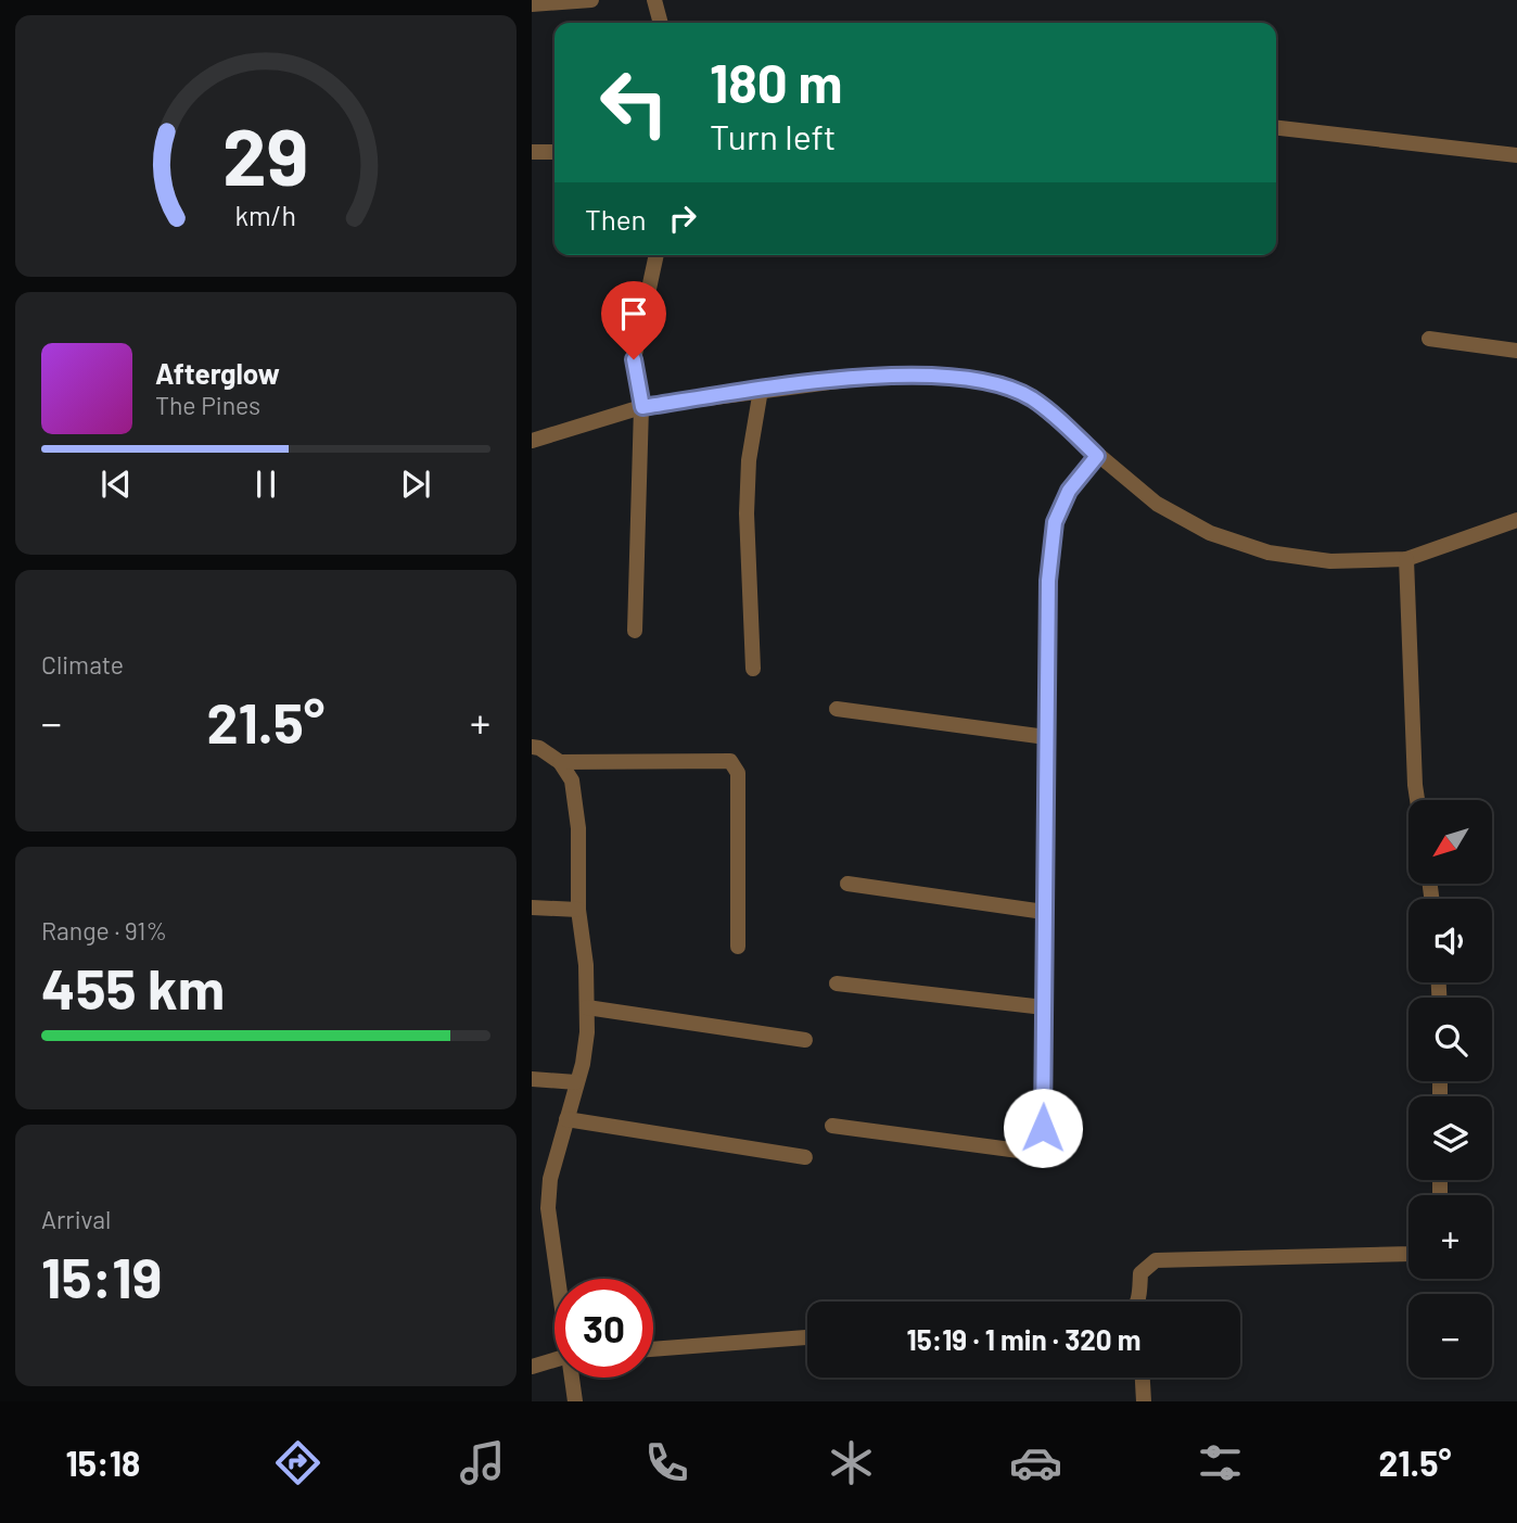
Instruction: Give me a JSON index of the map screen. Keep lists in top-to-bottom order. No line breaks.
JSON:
{"north":"bottom left","page":{"turn":["180 m","Turn left"],"then":"Then","song":["Afterglow","The Pines"],"tile":["Climate",["Range · 91%","455 km"],["Arrival","15:19"]],"heat":["−","21.5°","+"],"map_buttons":["+","−"],"limit":"30","trip":"15:19 · 1 min · 320 m","tabs":["15:18","21.5°"],"gauge":["29","km/h"]}}
